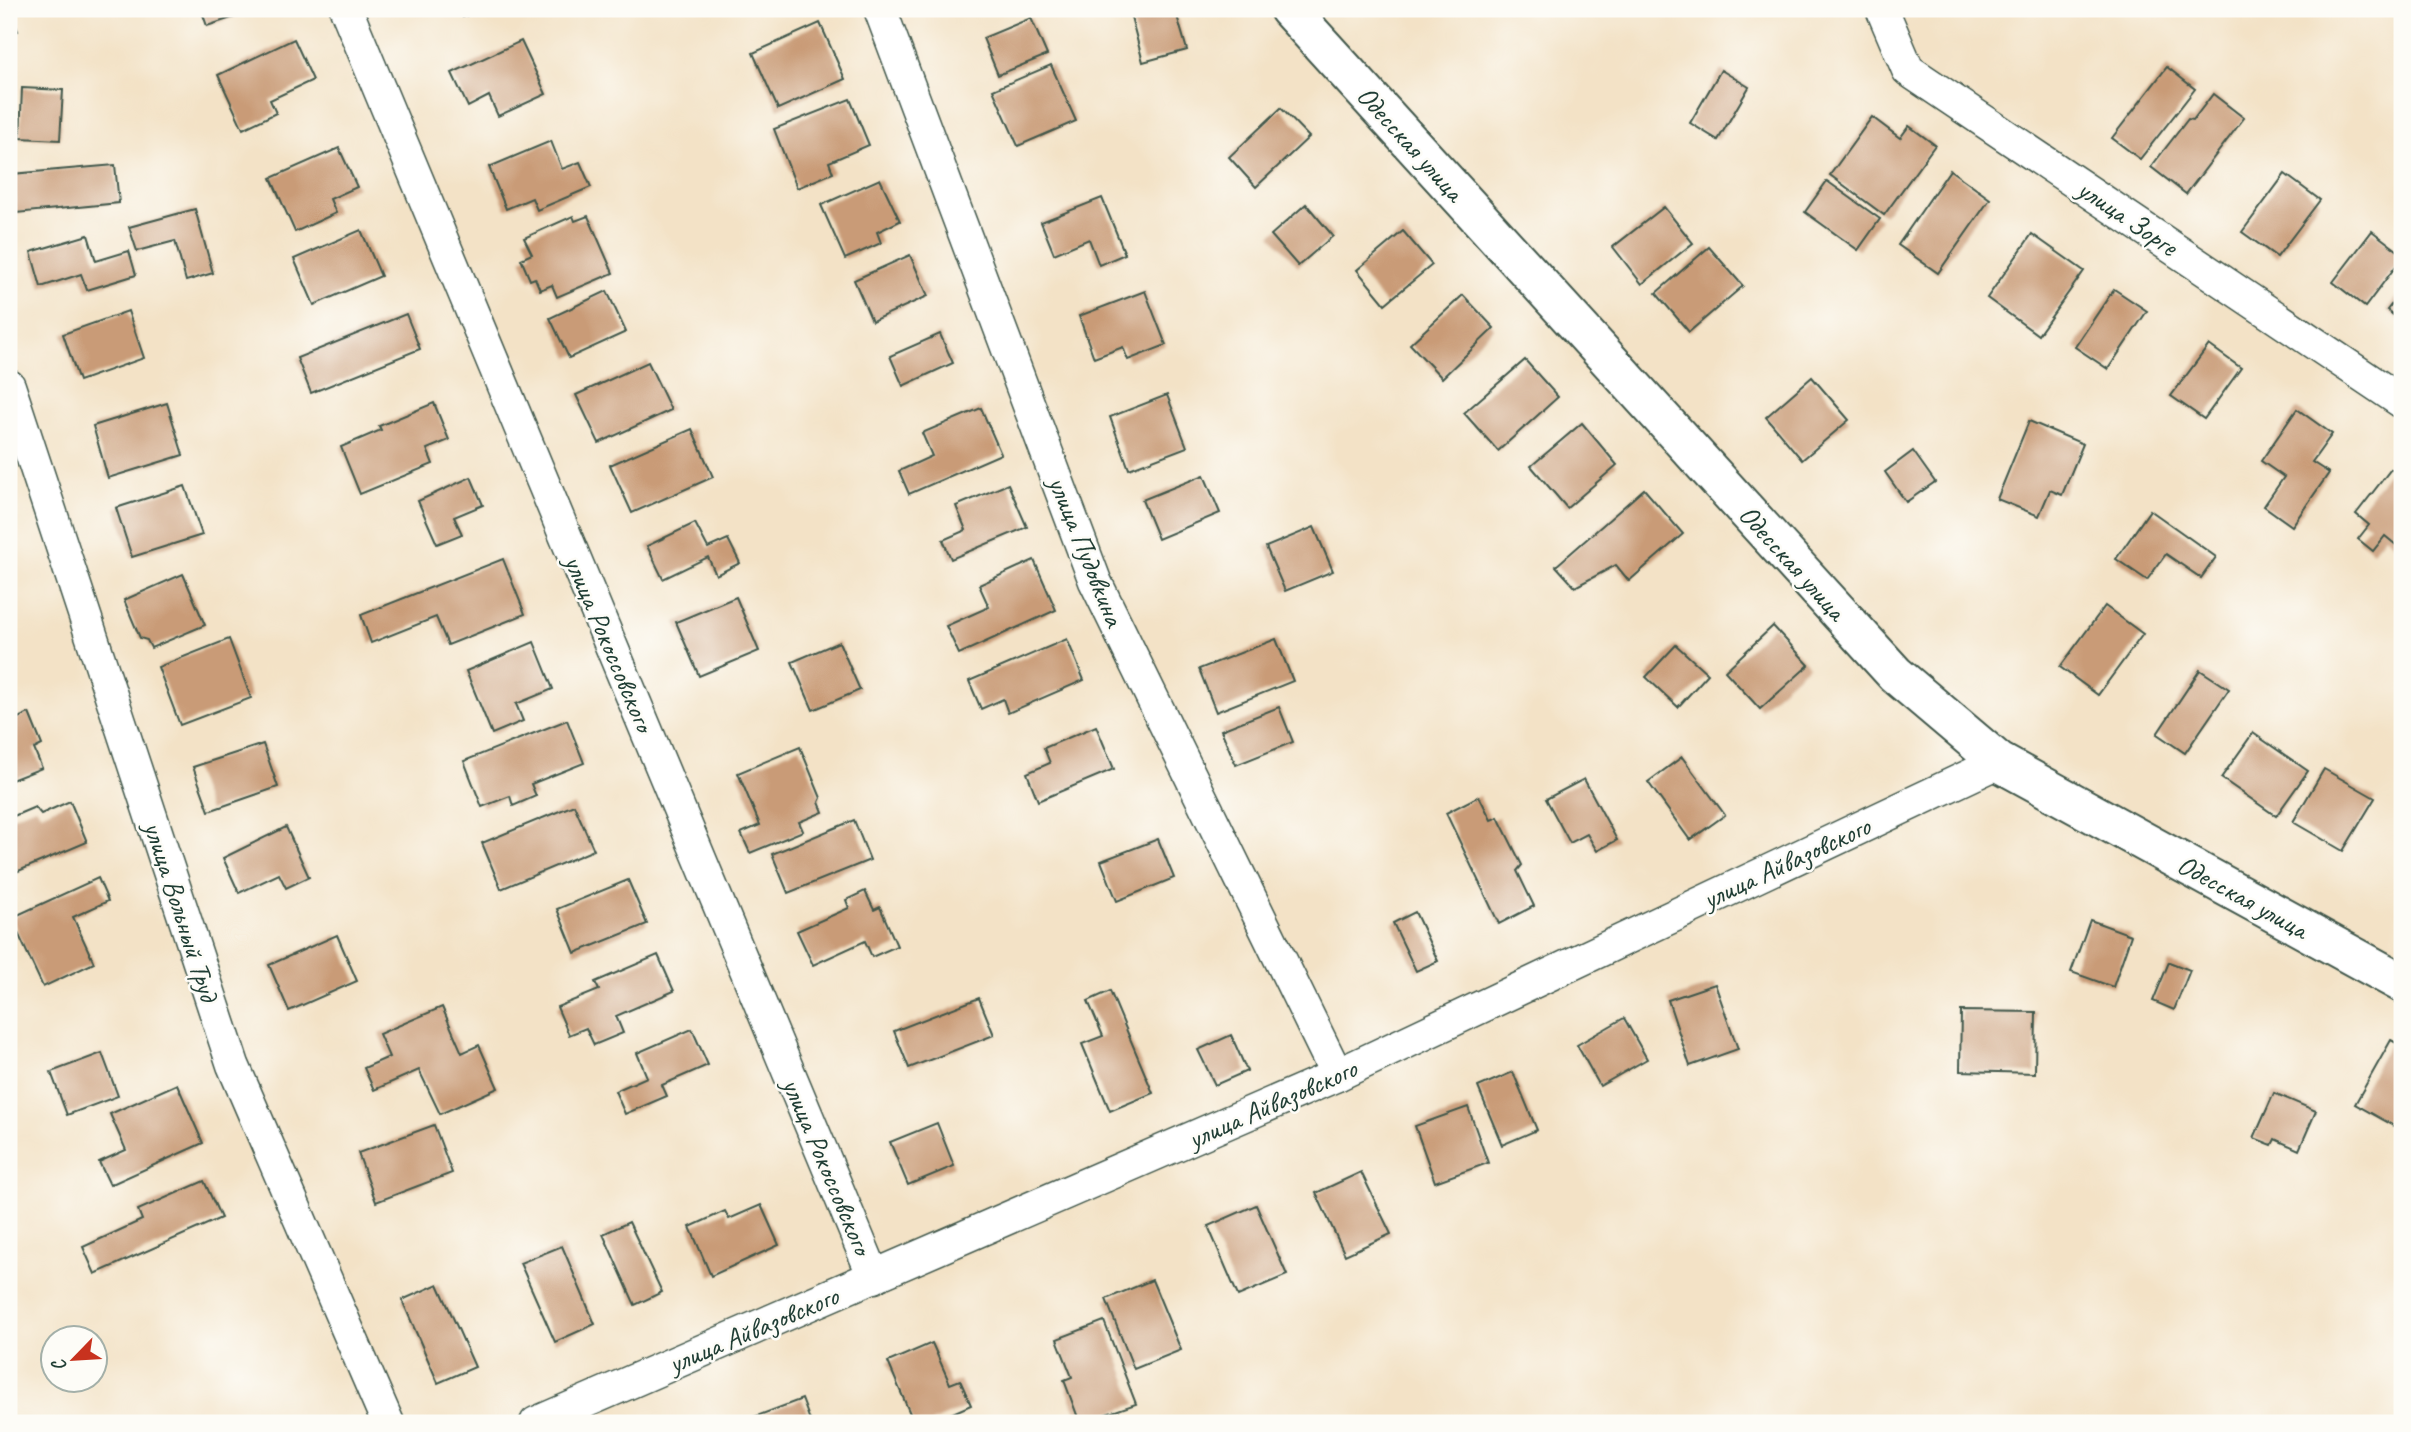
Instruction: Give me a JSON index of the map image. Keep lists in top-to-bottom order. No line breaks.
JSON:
{"streets":{"main road":["Одесская улица"],"street":["улица Зорге","улица Пудовкина","улица Рокоссовского","улица Айвазовского","улица Вольный Труд"]},"crossings":[["Одесская улица","улица Айвазовского"],["улица Пудовкина","улица Айвазовского"],["улица Рокоссовского","улица Айвазовского"]],"north":"bottom left"}
